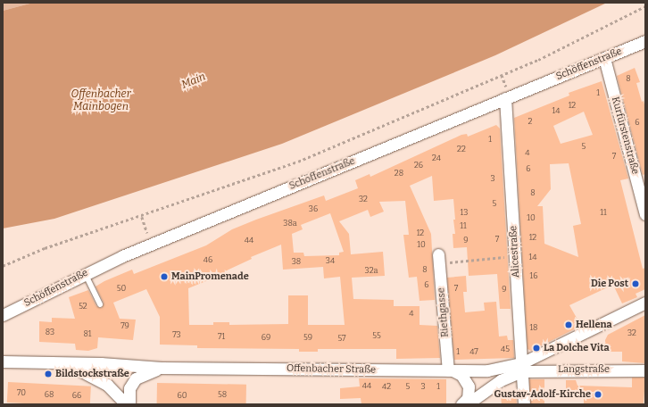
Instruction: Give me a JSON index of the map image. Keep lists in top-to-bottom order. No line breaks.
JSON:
{"streets":{"street":["Schöffenstraße","Kurfürstenstraße","Alicestraße","Riethgasse","Offenbacher Straße","Langstraße"]},"crossings":[["Schöffenstraße","Kurfürstenstraße"],["Schöffenstraße","Alicestraße"],["Alicestraße","Offenbacher Straße"],["Alicestraße","Langstraße"],["Riethgasse","Offenbacher Straße"],["Offenbacher Straße","Langstraße"]],"water":["Main","Offenbacher Mainbogen"],"places":["MainPromenade","Die Post","Hellena","La Dolche Vita","Bildstockstraße","Gustav-Adolf-Kirche"],"house_numbers":["8","1","12","14","2","6","1","5","22","4","7","24","26","6","28","3","8","32","5","36","13","11","10","38a","11","12","12","7","44","9","10","14","46","34","38","8","32a","16","6","50","7","9","52","4","79","18","83","32","81","73","55","71","69","59","57","45","1","47","44","42","5","3","1","70","68","58","66","60"]}
